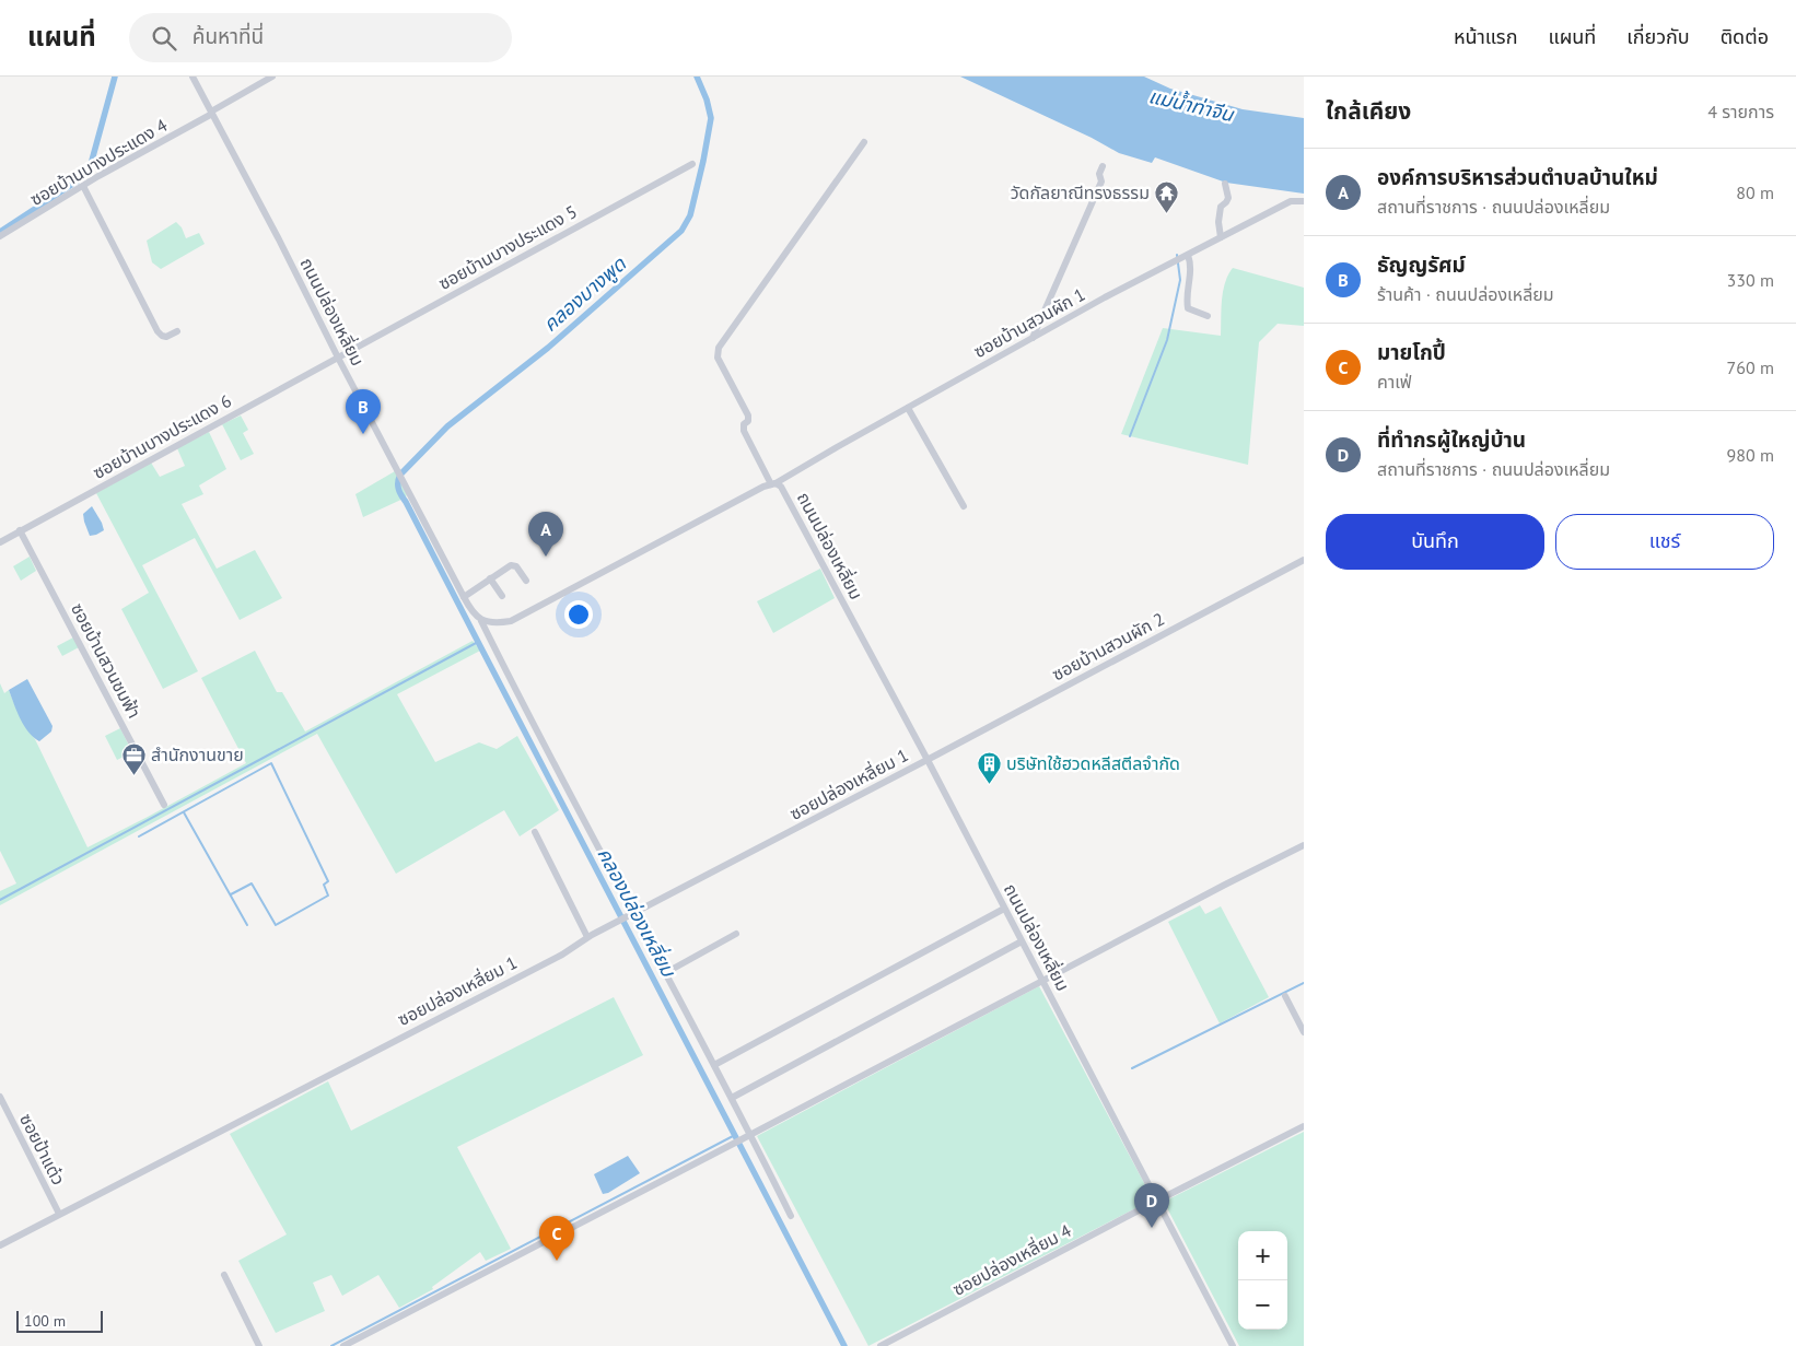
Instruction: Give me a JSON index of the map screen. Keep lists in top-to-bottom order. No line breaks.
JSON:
{"streets":{"street":["ซอยบ้านบางประแดง 4","ซอยบ้านบางประแดง 5","ถนนปล่องเหลี่ยม","ซอยบ้านสวนผัก 1","ซอยบ้านบางประแดง 6","ซอยบ้านสวนผัก 2","ซอยบ้านสวนชมฟ้า","ซอยปล่องเหลี่ยม 1","ซอยป้าแต๋ว","ซอยปล่องเหลี่ยม 4"]},"crossings":[["ซอยบ้านบางประแดง 4","ถนนปล่องเหลี่ยม"],["ซอยบ้านบางประแดง 5","ถนนปล่องเหลี่ยม"],["ซอยบ้านบางประแดง 5","ซอยบ้านบางประแดง 6"],["ถนนปล่องเหลี่ยม","ซอยบ้านสวนผัก 1"],["ถนนปล่องเหลี่ยม","ซอยบ้านบางประแดง 6"],["ถนนปล่องเหลี่ยม","ซอยบ้านสวนผัก 2"],["ถนนปล่องเหลี่ยม","ซอยปล่องเหลี่ยม 1"],["ถนนปล่องเหลี่ยม","ซอยปล่องเหลี่ยม 4"],["ซอยบ้านบางประแดง 6","ซอยบ้านสวนชมฟ้า"],["ซอยบ้านสวนผัก 2","ซอยปล่องเหลี่ยม 1"],["ซอยปล่องเหลี่ยม 1","ซอยป้าแต๋ว"]],"water":["แม่น้ำท่าจีน","คลองบางพูด","คลองปล่องเหลี่ยม"],"places":{"temple":["วัดกัลยาณีทรงธรรม"],"office":["สำนักงานขาย"],"building":["บริษัทใช้ฮวดหลีสตีลจำกัด"]},"scale_bar":"100 m","page":{"header":"แผนที่","search":"ค้นหาที่นี่","nav":["หน้าแรก","แผนที่","เกี่ยวกับ","ติดต่อ"],"heading":["ใกล้เคียง","4 รายการ"],"list":[{"mark":"A","name":"องค์การบริหารส่วนตำบลบ้านใหม่","note":"สถานที่ราชการ · ถนนปล่องเหลี่ยม","value":"80 m"},{"mark":"B","name":"ธัญญรัศม์","note":"ร้านค้า · ถนนปล่องเหลี่ยม","value":"330 m"},{"mark":"C","name":"มายโกปี้","note":"คาเฟ่","value":"760 m"},{"mark":"D","name":"ที่ทำกรผู้ใหญ่บ้าน","note":"สถานที่ราชการ · ถนนปล่องเหลี่ยม","value":"980 m"}],"pins":["B","A","D","C"],"buttons":["บันทึก","แชร์"],"map_buttons":["+","−"],"scale":"100 m"}}
